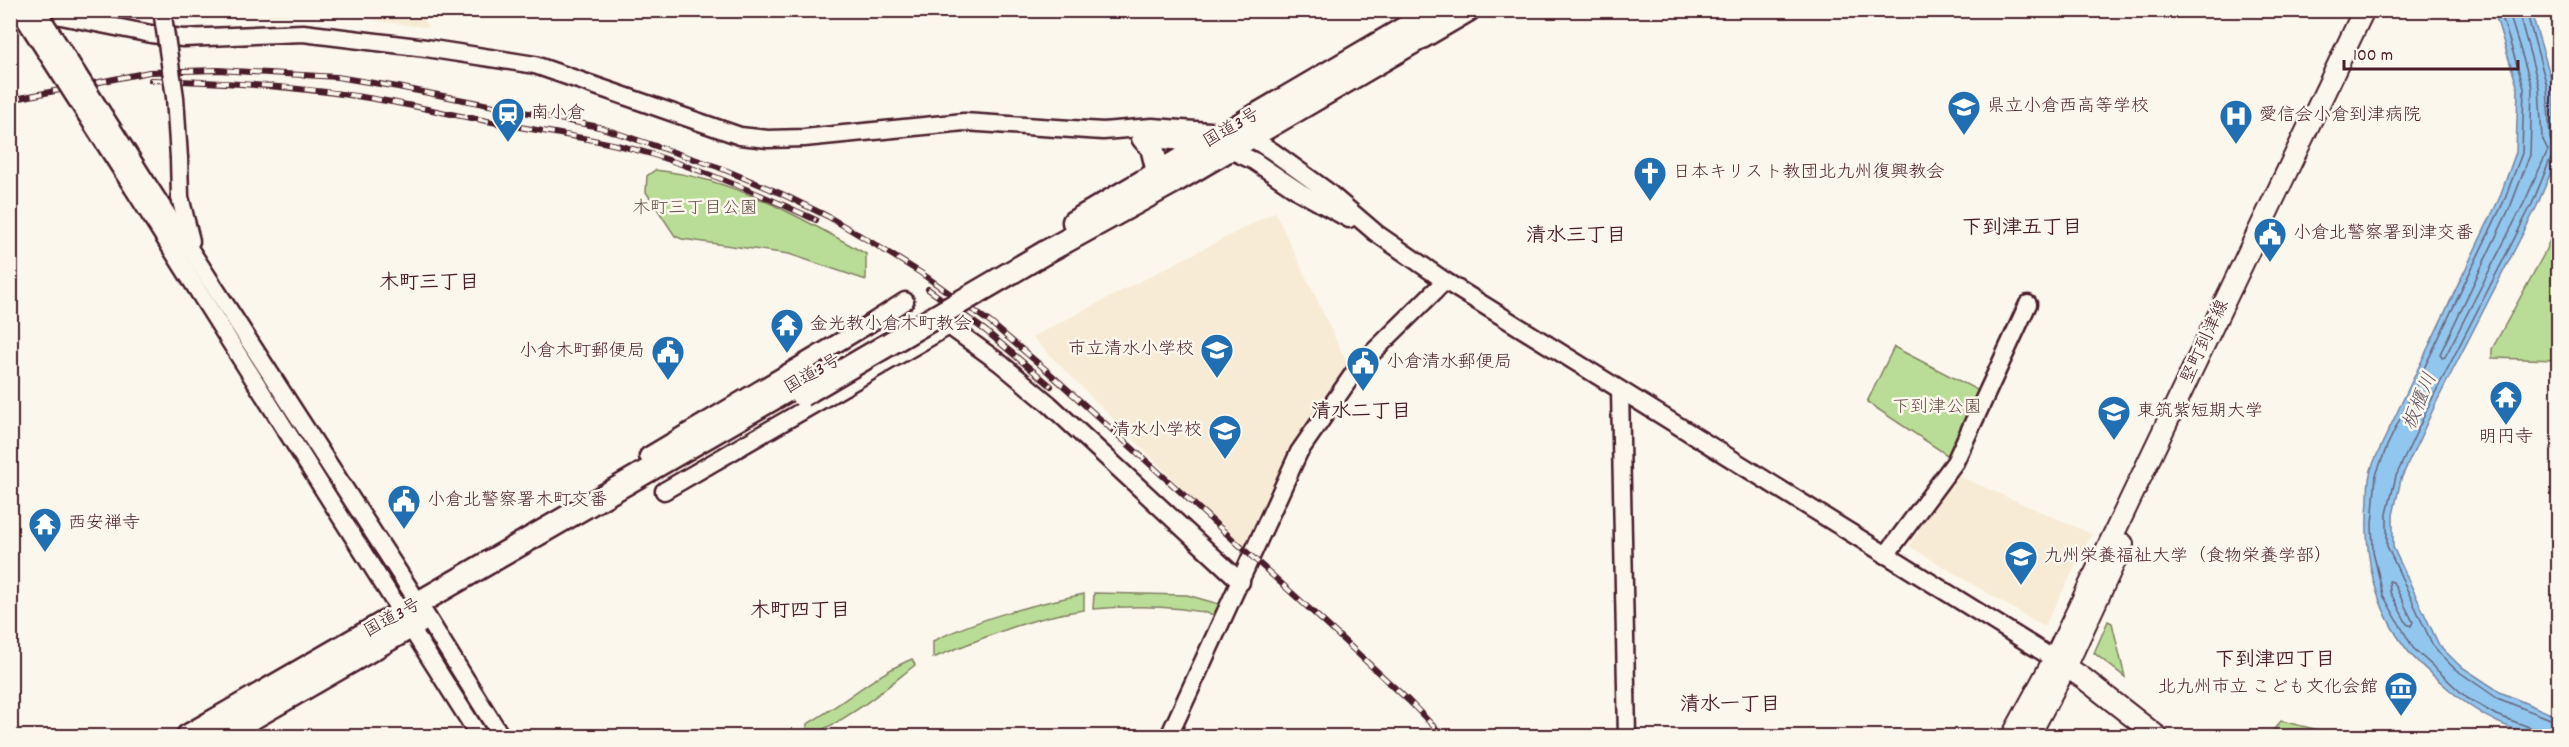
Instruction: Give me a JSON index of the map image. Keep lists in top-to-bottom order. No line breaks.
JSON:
{"streets":{"highway":["国道3号"],"main road":["堅町到津線"]},"districts":["下到津五丁目","清水三丁目","木町三丁目","清水二丁目","木町四丁目","下到津四丁目","清水一丁目"],"water":["板櫃川"],"parks":["木町三丁目公園","下到津公園"],"places":{"school or university":["県立小倉西高等学校","市立清水小学校","東筑紫短期大学","清水小学校","九州栄養福祉大学（食物栄養学部）"],"station":["南小倉"],"hospital":["愛信会小倉到津病院"],"church":["日本キリスト教団北九州復興教会"],"public building":["小倉北警察署到津交番","小倉木町郵便局","小倉清水郵便局","小倉北警察署木町交番"],"temple":["金光教小倉木町教会","明円寺","西安禅寺"],"museum":["北九州市立 こども文化会館"]},"scale_bar":"100 m"}
